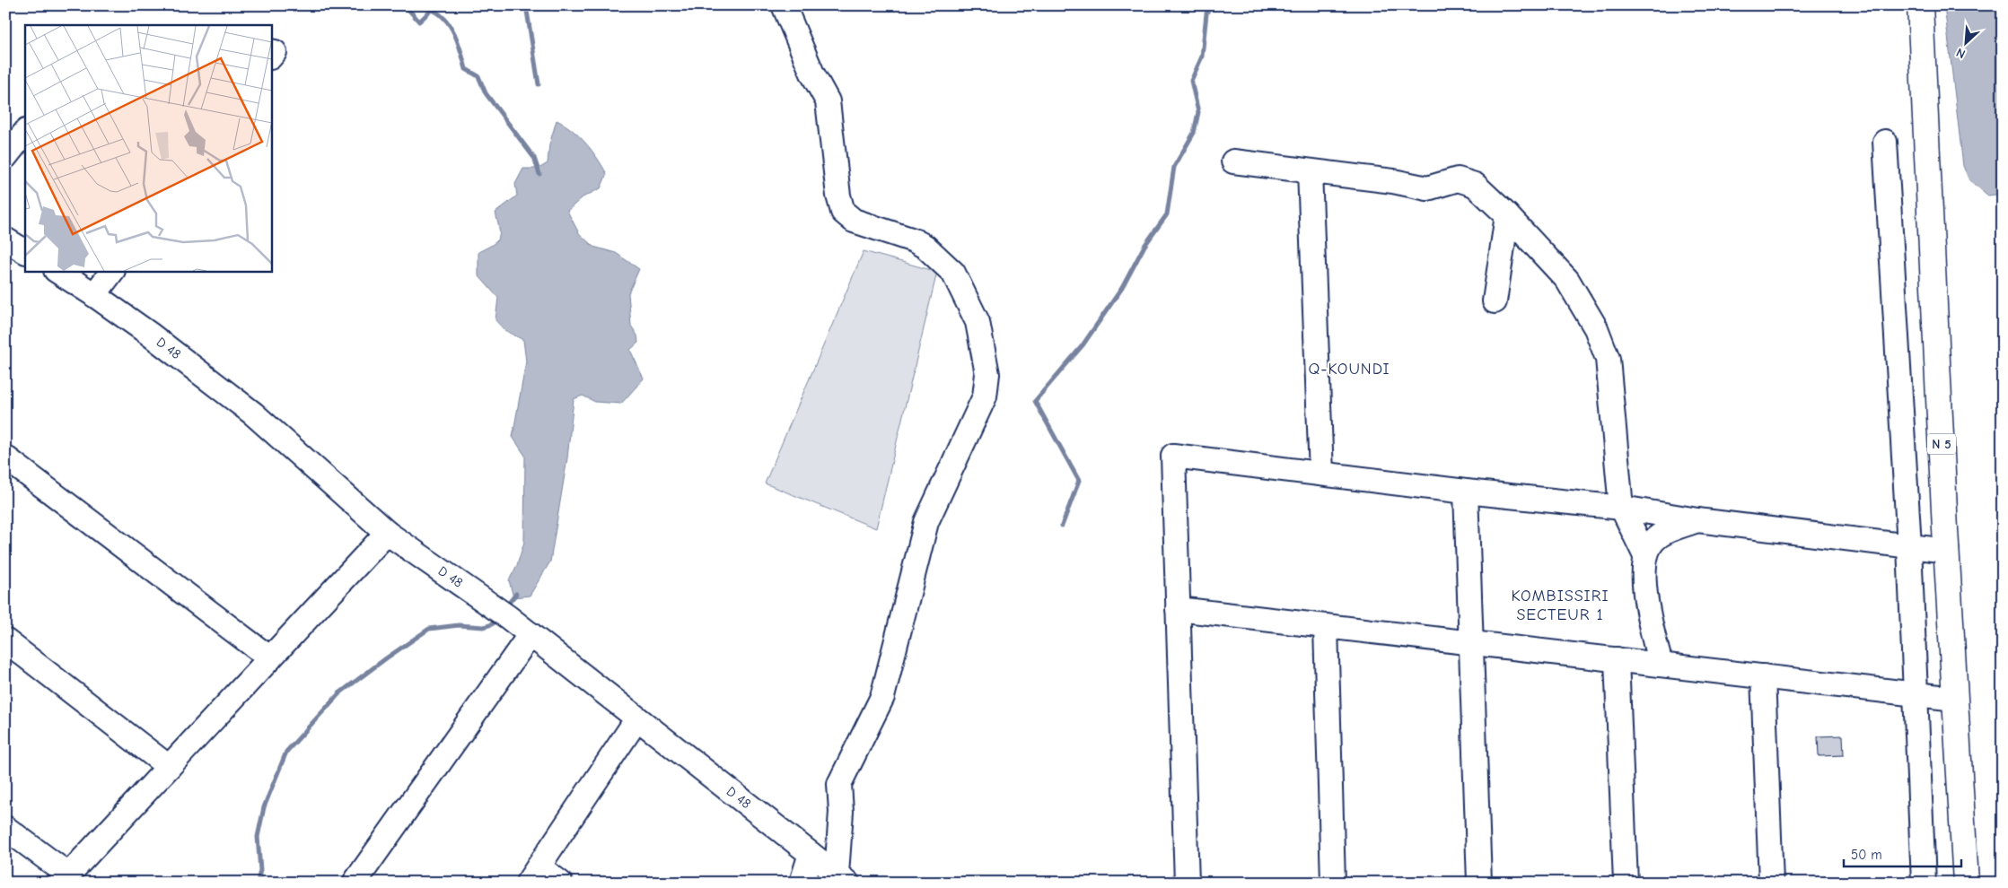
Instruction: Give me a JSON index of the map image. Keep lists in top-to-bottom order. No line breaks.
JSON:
{"streets":{"highway":["N 5"],"street":["D 48"]},"districts":["Q-KOUNDI","KOMBISSIRI SECTEUR 1"],"scale_bar":"50 m","north":"bottom left"}
